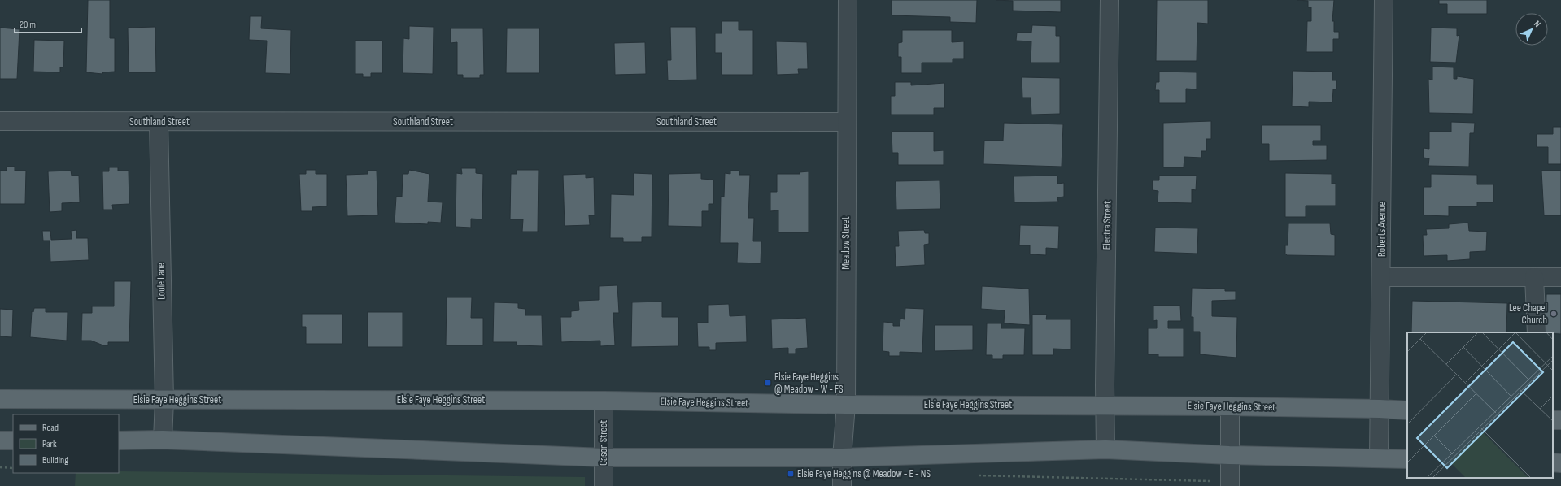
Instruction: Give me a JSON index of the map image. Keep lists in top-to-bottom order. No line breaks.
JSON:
{"streets":{"main road":["Elsie Faye Heggins Street"],"street":["Southland Street","Electra Street","Roberts Avenue","Meadow Street","Louie Lane","Cason Street"]},"crossings":[["Southland Street","Meadow Street"],["Southland Street","Louie Lane"],["Electra Street","Elsie Faye Heggins Street"],["Roberts Avenue","Elsie Faye Heggins Street"],["Meadow Street","Elsie Faye Heggins Street"],["Louie Lane","Elsie Faye Heggins Street"],["Elsie Faye Heggins Street","Cason Street"]],"places":{"other":["Lee Chapel Church"],"transit":["Elsie Faye Heggins @ Meadow - W - FS","Elsie Faye Heggins @ Meadow - E - NS"]},"legend":["Road","Park","Building"],"scale_bar":"20 m","north":"top right"}
